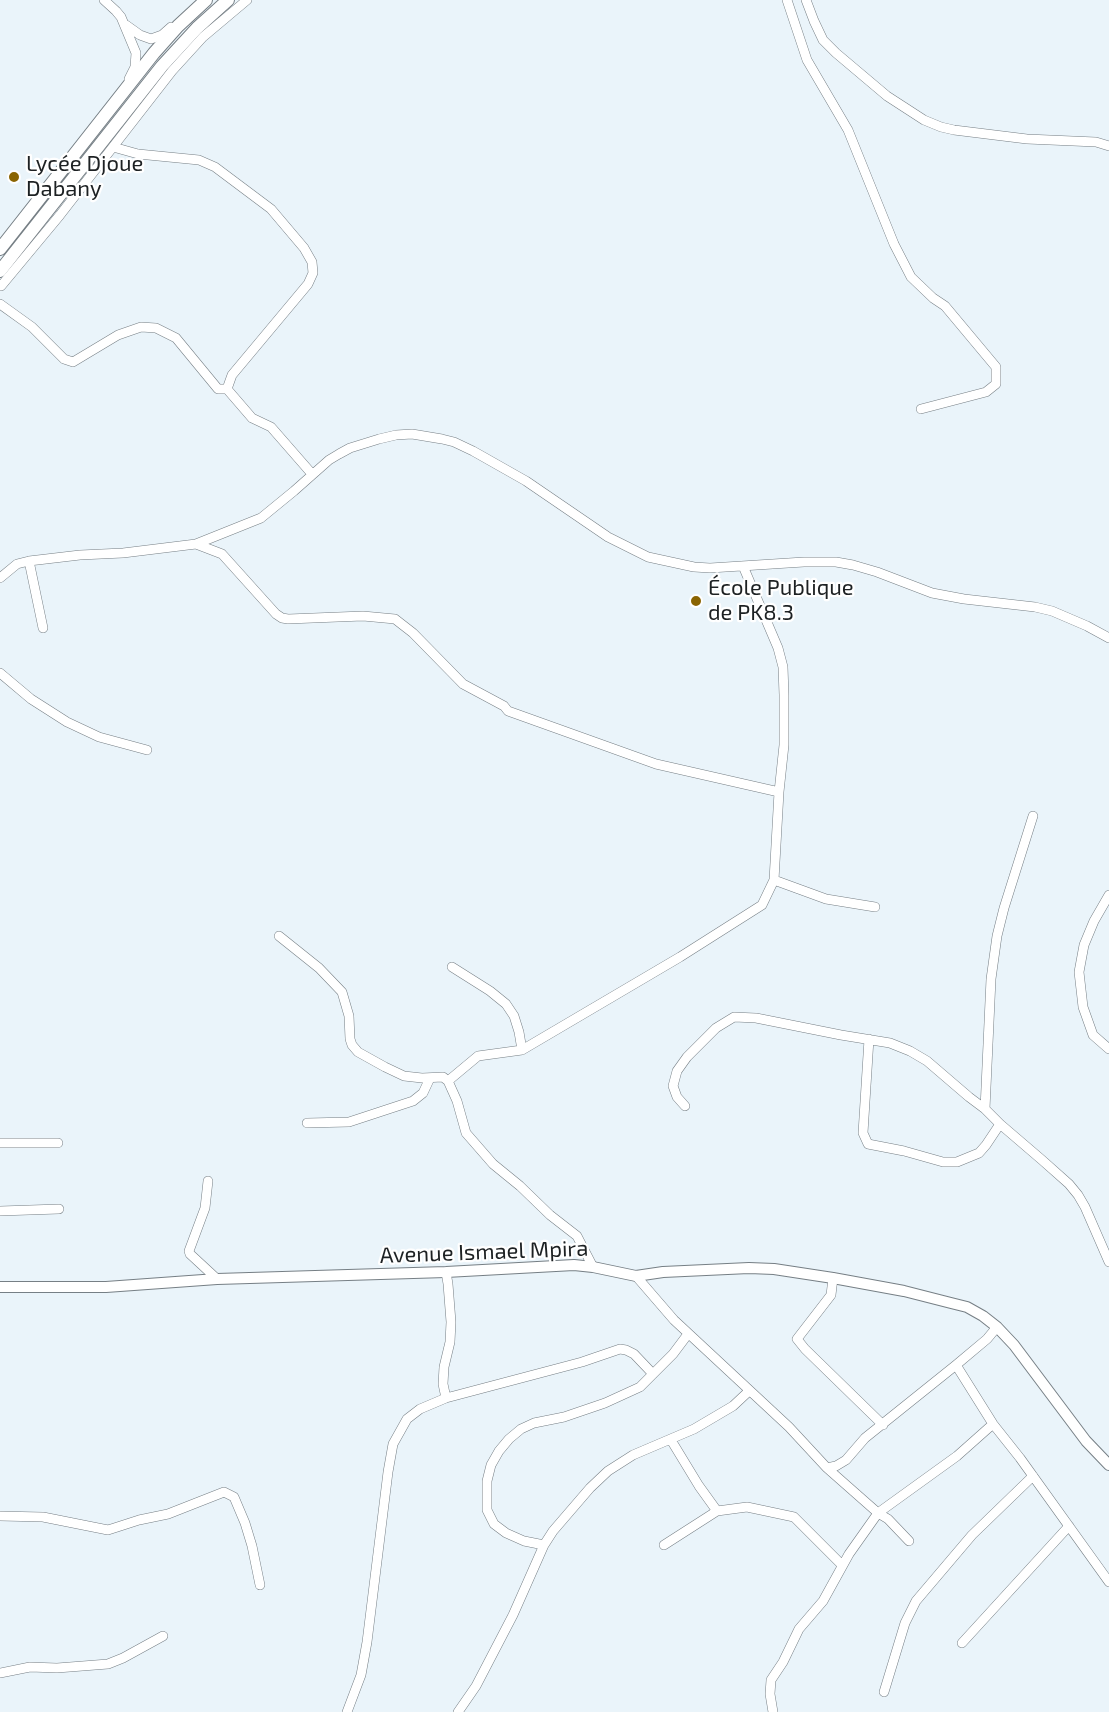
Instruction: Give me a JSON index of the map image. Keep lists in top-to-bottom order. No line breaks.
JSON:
{"streets":{"main road":["Avenue Ismael Mpira"]},"places":["Lycée Djoue Dabany","École Publique de PK8.3"]}
